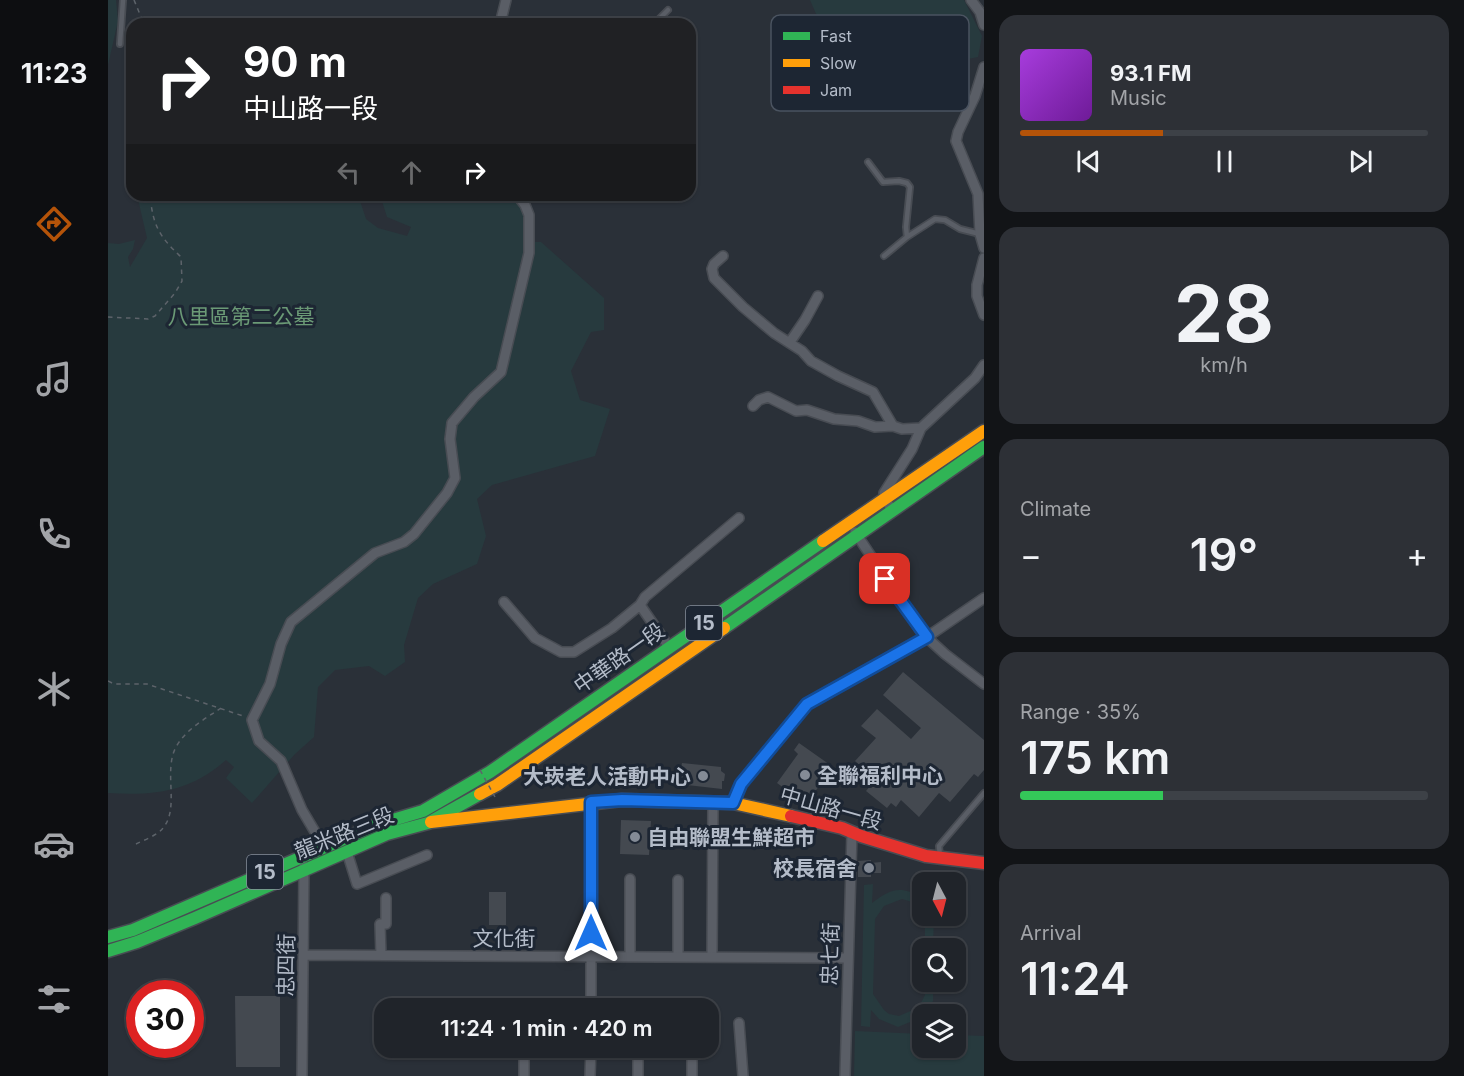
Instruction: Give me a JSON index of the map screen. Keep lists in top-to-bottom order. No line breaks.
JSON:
{"streets":{"main road":["15","中華路一段","中山路一段","龍米路三段"],"street":["文化街","忠七街","忠四街"]},"crossings":[["中華路一段","中山路一段"],["中華路一段","龍米路三段"],["中山路一段","龍米路三段"],["中山路一段","忠七街"],["龍米路三段","忠四街"],["文化街","忠七街"],["文化街","忠四街"]],"parks":["八里區第二公墓"],"places":["全聯福利中心","大崁老人活動中心","自由聯盟生鮮超市","校長宿舍"],"legend":["Fast","Slow","Jam"],"north":"bottom","page":{"tabs":"11:23","turn":["90 m","中山路一段"],"song":["93.1 FM","Music"],"tile":[["28","km/h"],"Climate",["Range · 35%","175 km"],["Arrival","11:24"]],"heat":["−","19°","+"],"limit":"30","trip":"11:24 · 1 min · 420 m"}}
